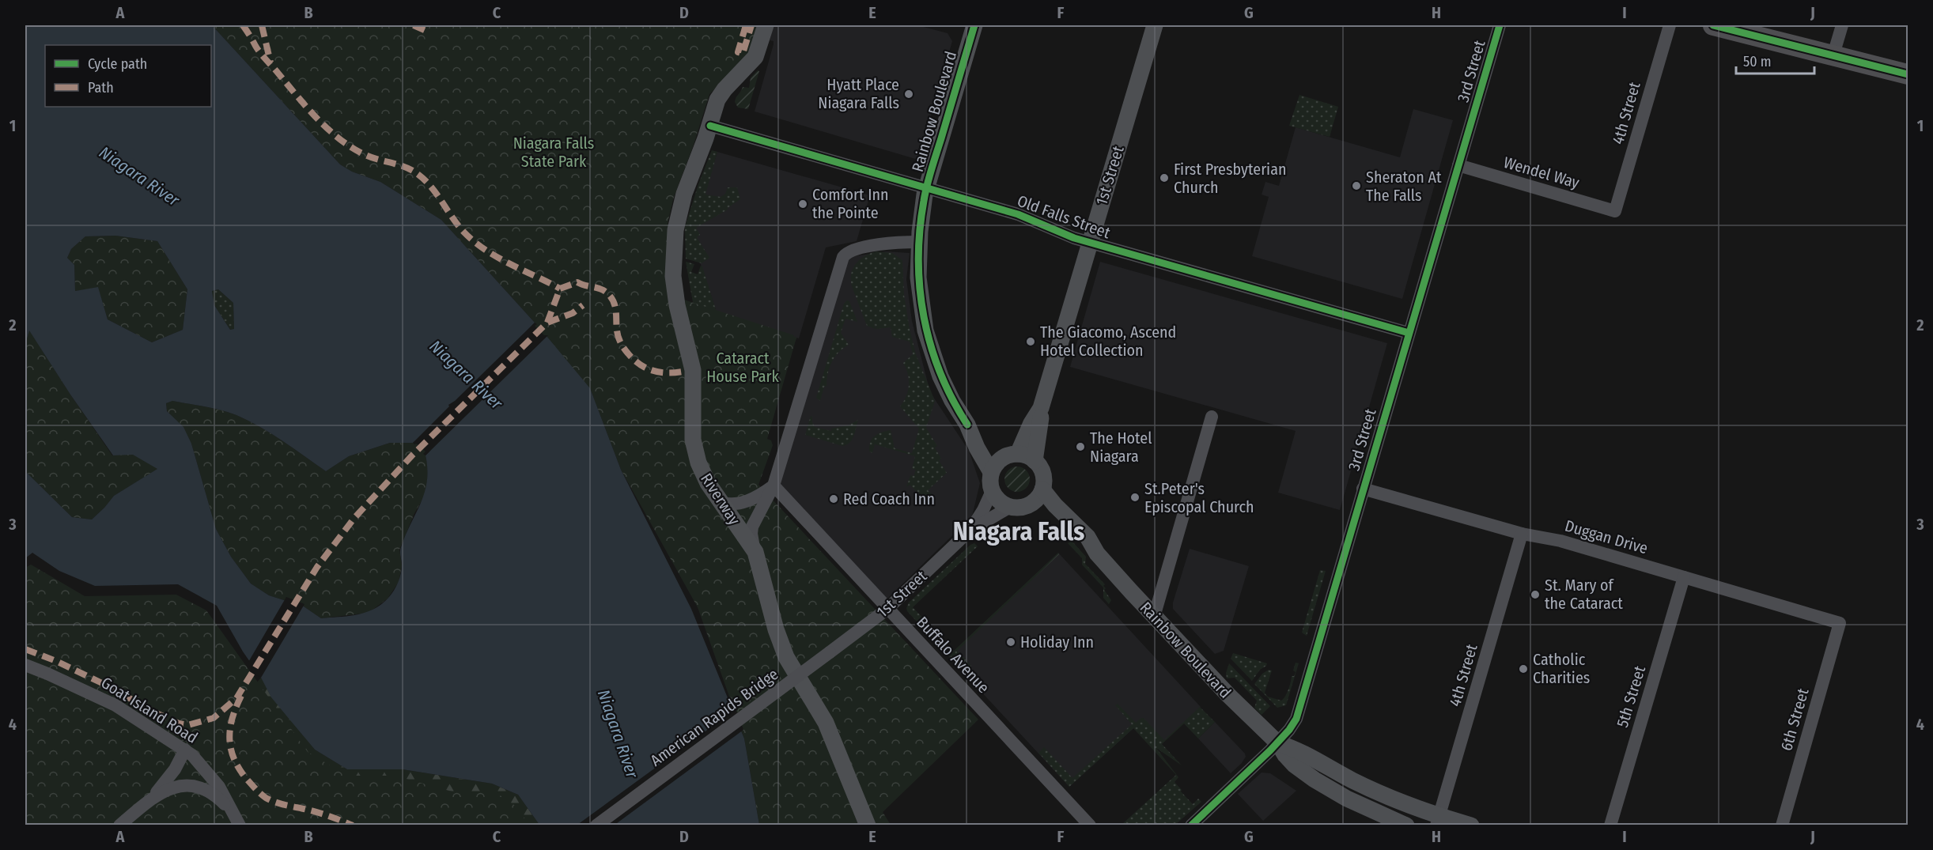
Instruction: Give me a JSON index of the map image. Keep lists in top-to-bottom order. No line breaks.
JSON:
{"streets":{"main road":["Rainbow Boulevard","1st Street","Riverway"],"street":["3rd Street","4th Street","Wendel Way","Old Falls Street","Duggan Drive","Buffalo Avenue","5th Street","Goat Island Road","American Rapids Bridge","6th Street"]},"crossings":[["3rd Street","Rainbow Boulevard"],["3rd Street","Wendel Way"],["3rd Street","Old Falls Street"],["3rd Street","Duggan Drive"],["Rainbow Boulevard","4th Street"],["Rainbow Boulevard","1st Street"],["Rainbow Boulevard","Old Falls Street"],["4th Street","Wendel Way"],["4th Street","Duggan Drive"],["1st Street","Old Falls Street"],["1st Street","Buffalo Avenue"],["1st Street","American Rapids Bridge"],["Old Falls Street","Riverway"],["Duggan Drive","5th Street"],["Duggan Drive","6th Street"]],"districts":["Niagara Falls"],"water":["Niagara River"],"parks":["Niagara Falls State Park","Cataract House Park"],"places":["Hyatt Place Niagara Falls","First Presbyterian Church","Sheraton At The Falls","Comfort Inn the Pointe","The Giacomo, Ascend Hotel Collection","The Hotel Niagara","St.Peter's Episcopal Church","Red Coach Inn","St. Mary of the Cataract","Holiday Inn","Catholic Charities"],"legend":["Cycle path","Path"],"scale_bar":"50 m","grid":{"columns":["A","B","C","D","E","F","G","H","I","J"],"rows":["1","2","3","4"]}}
